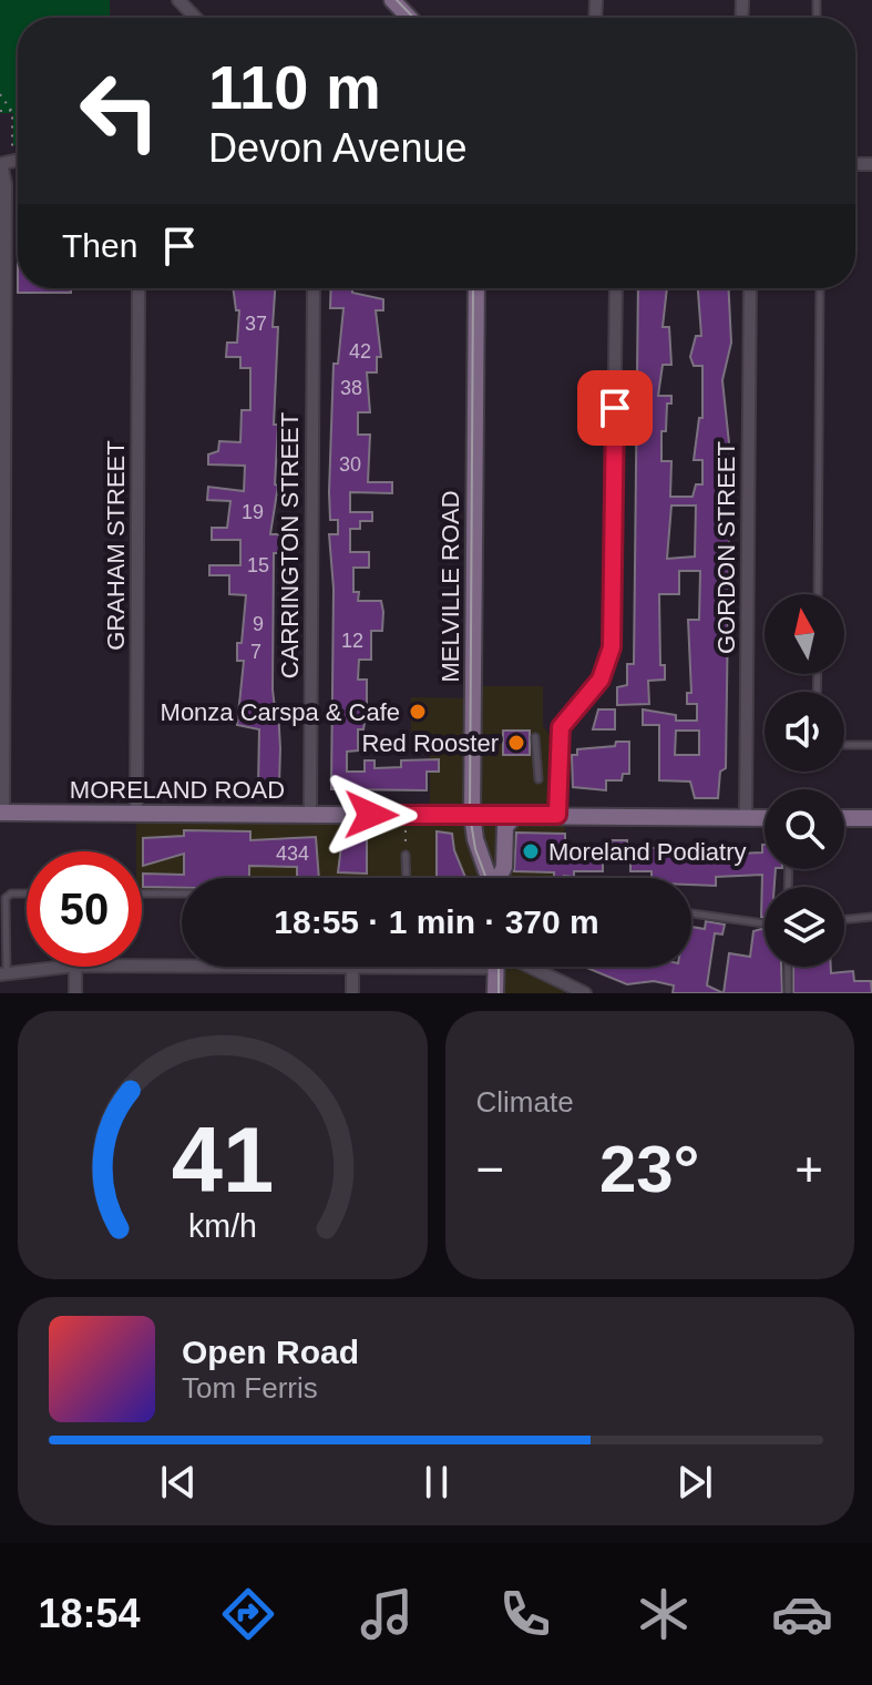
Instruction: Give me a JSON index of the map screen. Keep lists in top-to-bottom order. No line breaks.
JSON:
{"streets":{"main road":["MELVILLE ROAD","MORELAND ROAD"],"street":["GRAHAM STREET","CARRINGTON STREET","GORDON STREET"]},"crossings":[["GRAHAM STREET","MORELAND ROAD"],["CARRINGTON STREET","MORELAND ROAD"],["GORDON STREET","MORELAND ROAD"],["MELVILLE ROAD","MORELAND ROAD"]],"places":["Monza Carspa & Cafe","Red Rooster","Moreland Podiatry"],"house_numbers":["37","42","38","30","19","15","9","12","7","434"],"north":"top","page":{"turn":["110 m","Devon Avenue"],"then":"Then","limit":"50","trip":"18:55 · 1 min · 370 m","tile":"Climate","heat":["−","23°","+"],"song":["Open Road","Tom Ferris"],"tabs":"18:54","gauge":["41","km/h"]}}
